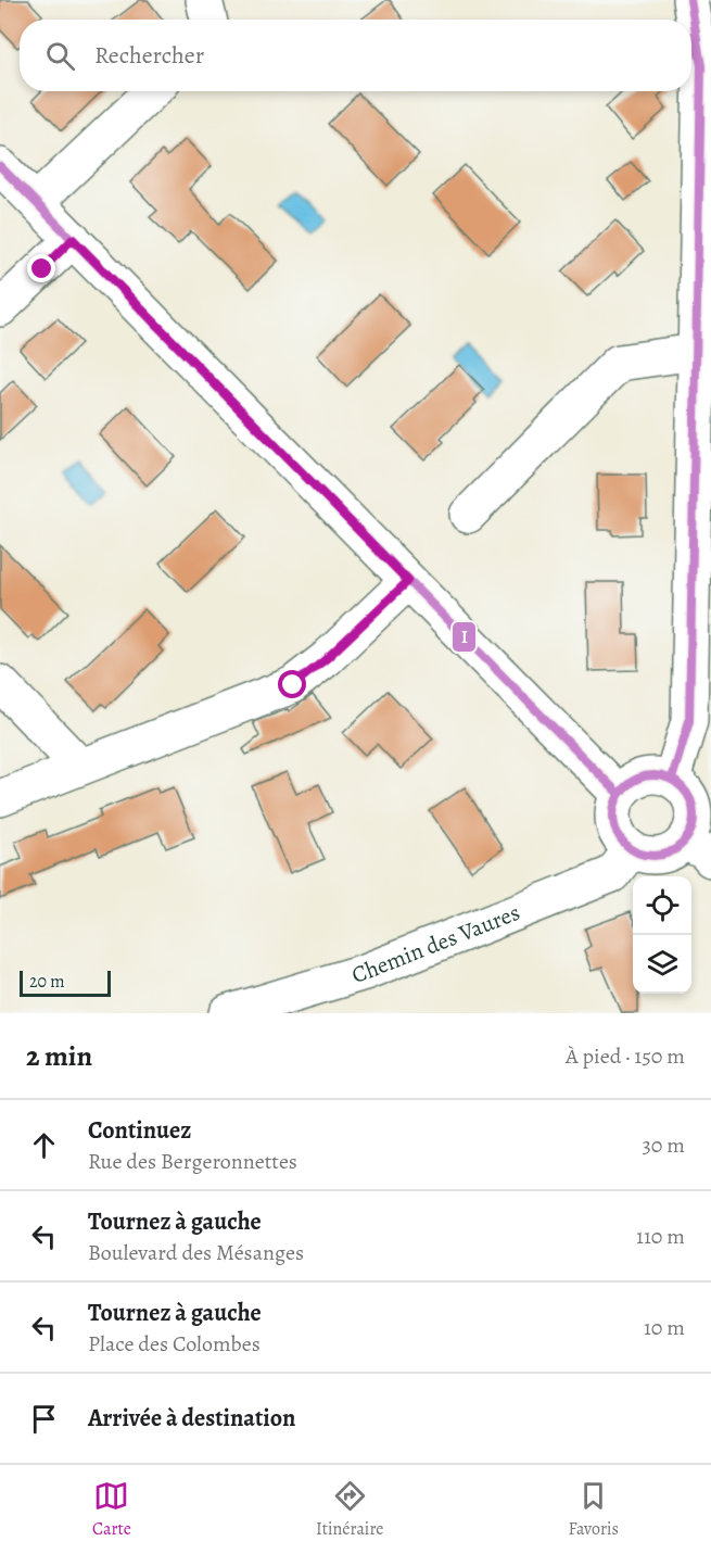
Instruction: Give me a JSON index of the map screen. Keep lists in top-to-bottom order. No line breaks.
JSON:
{"streets":{"street":["Chemin des Vaures"]},"lines":["transit line I"],"scale_bar":"20 m","page":{"search":"Rechercher","scale":"20 m","heading":["2 min","À pied · 150 m"],"list":[["Continuez","Rue des Bergeronnettes","30 m"],["Tournez à gauche","Boulevard des Mésanges","110 m"],["Tournez à gauche","Place des Colombes","10 m"],"Arrivée à destination"],"nav":["Carte","Itinéraire","Favoris"]}}
